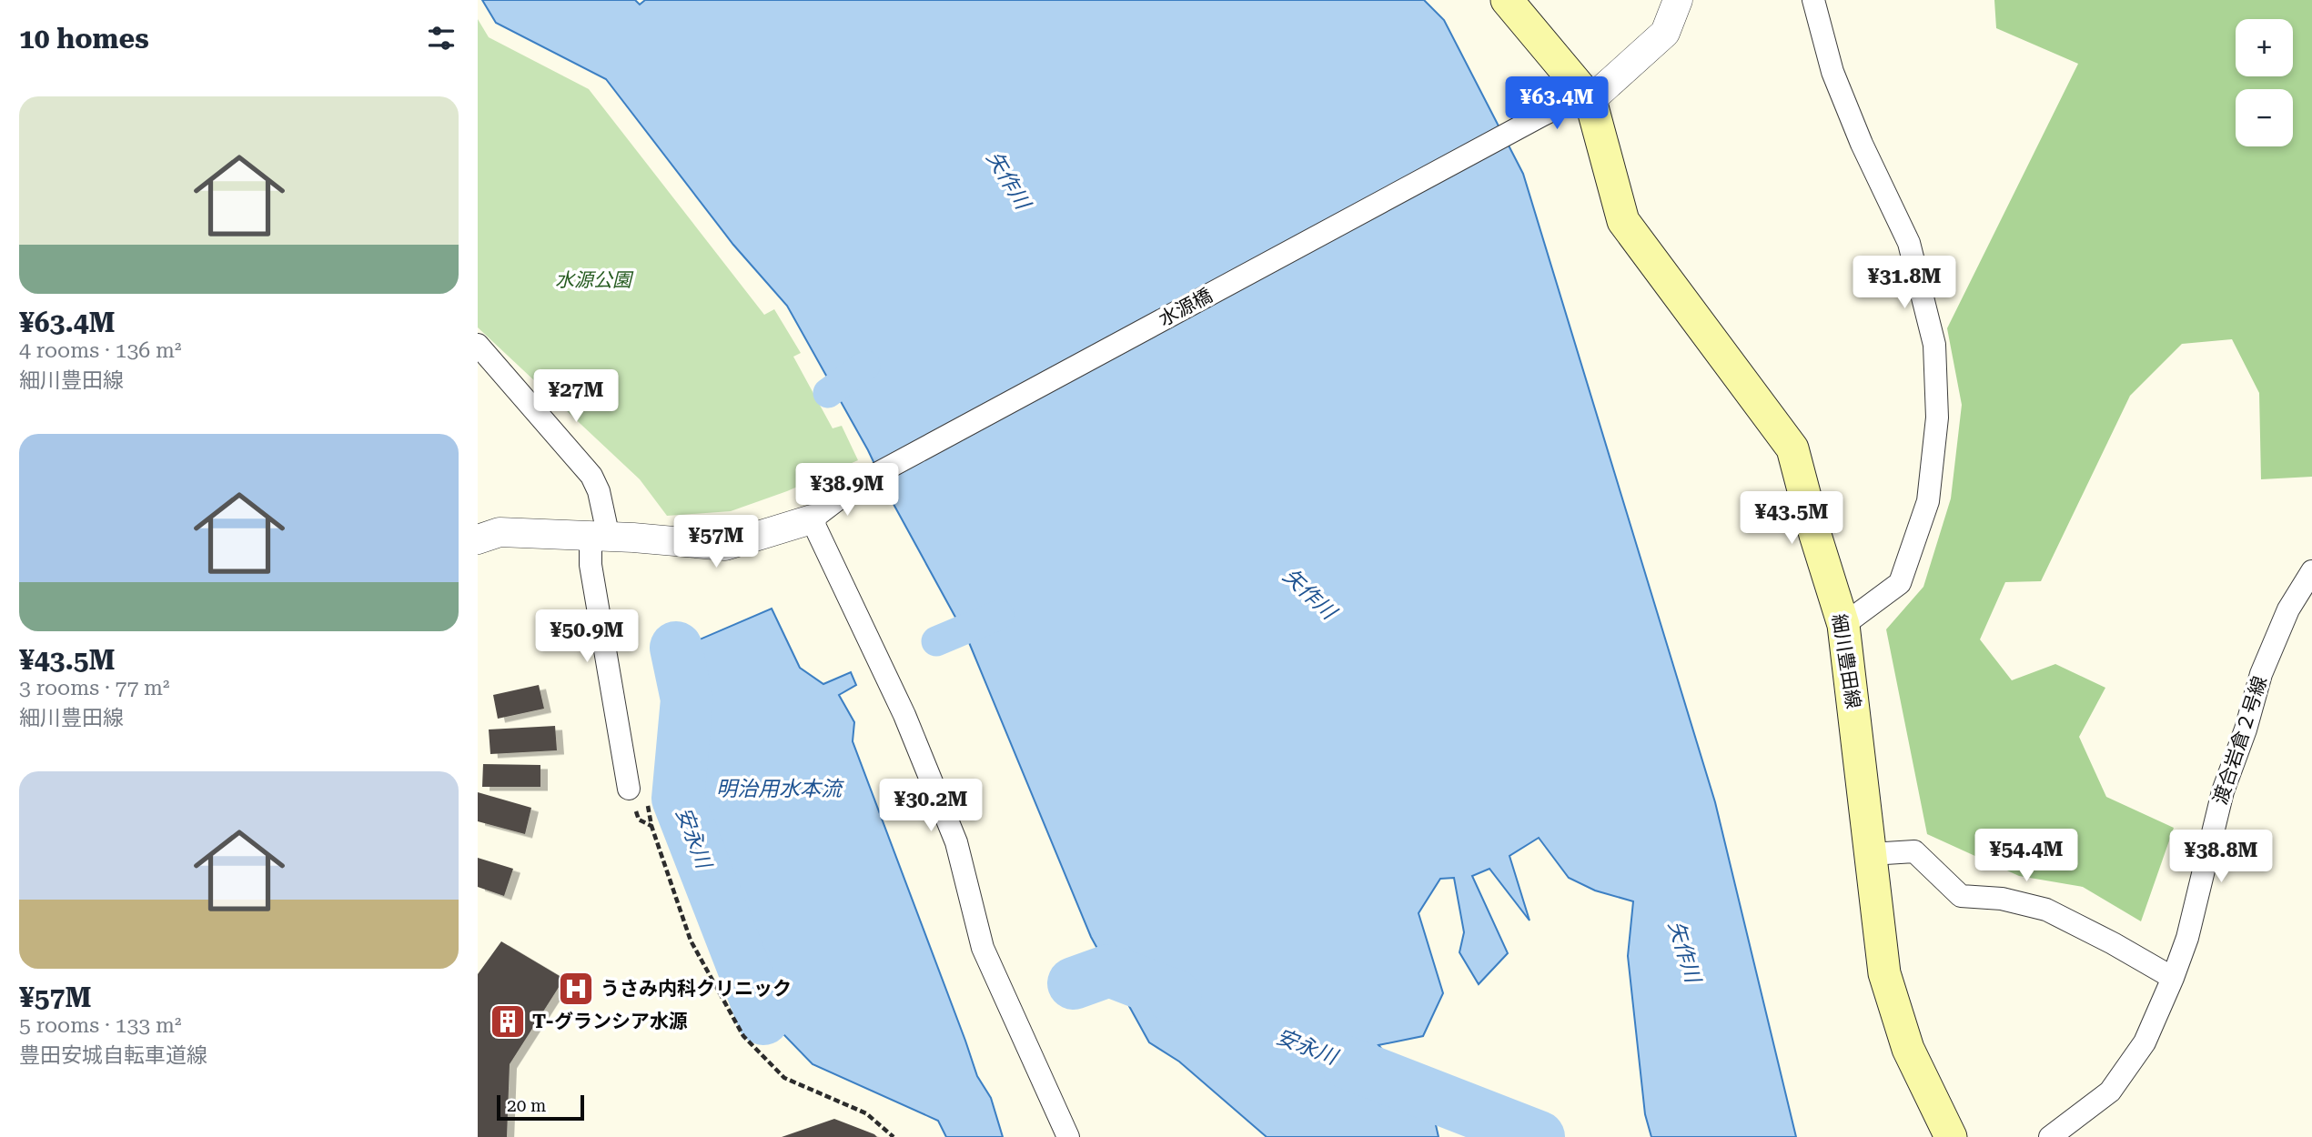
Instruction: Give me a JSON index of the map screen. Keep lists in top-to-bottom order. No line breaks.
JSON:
{"streets":{"main road":["細川豊田線"],"street":["水源橋","渡合岩倉２号線"]},"crossings":[["水源橋","細川豊田線"]],"water":["矢作川","明治用水本流","安永川"],"parks":["水源公園"],"places":{"hospital":["うさみ内科クリニック"],"building":["T-グランシア水源"]},"scale_bar":"20 m","page":{"heading":"10 homes","map_buttons":["+","−"],"list":[{"name":"¥63.4M","note":"4 rooms · 136 m² · 細川豊田線"},{"name":"¥43.5M","note":"3 rooms · 77 m² · 細川豊田線"},{"name":"¥57M","note":"5 rooms · 133 m² · 豊田安城自転車道線"}],"price":["¥63.4M","¥31.8M","¥27M","¥38.9M","¥43.5M","¥57M","¥50.9M","¥30.2M","¥54.4M","¥38.8M"],"scale":"20 m"}}
